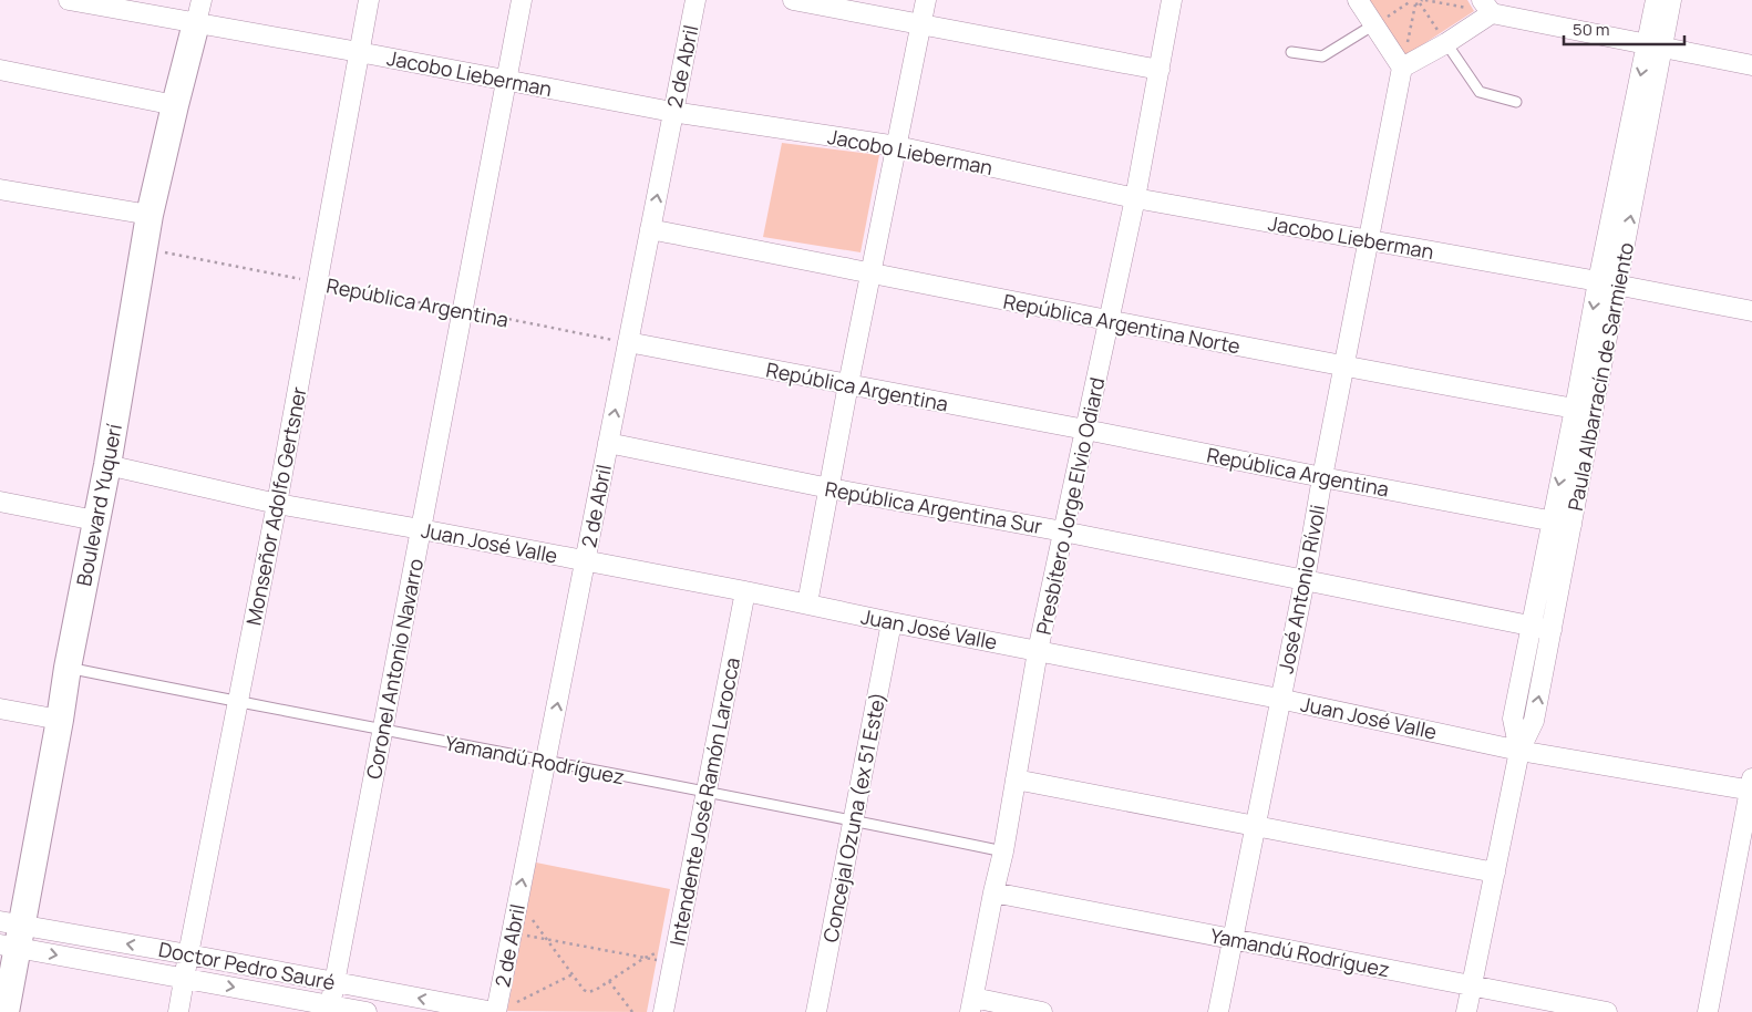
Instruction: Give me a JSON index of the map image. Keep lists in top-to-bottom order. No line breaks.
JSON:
{"streets":{"street":["2 de Abril","Jacobo Lieberman","República Argentina","República Argentina Norte","Paula Albarracín de Sarmiento","Boulevard Yuquerí","Monseñor Adolfo Gertsner","Presbítero Jorge Elvio Odiard","República Argentina Sur","Juan José Valle","José Antonio Rívoli","Coronel Antonio Navarro","Yamandú Rodríguez","Intendente José Ramón Larocca","Concejal Ozuna (ex 51 Este)","Doctor Pedro Sauré"]},"crossings":[["2 de Abril","Jacobo Lieberman"],["2 de Abril","República Argentina"],["2 de Abril","República Argentina Norte"],["2 de Abril","República Argentina Sur"],["2 de Abril","Juan José Valle"],["2 de Abril","Yamandú Rodríguez"],["2 de Abril","Doctor Pedro Sauré"],["Jacobo Lieberman","Paula Albarracín de Sarmiento"],["Jacobo Lieberman","Boulevard Yuquerí"],["Jacobo Lieberman","Monseñor Adolfo Gertsner"],["Jacobo Lieberman","Presbítero Jorge Elvio Odiard"],["Jacobo Lieberman","José Antonio Rívoli"],["Jacobo Lieberman","Coronel Antonio Navarro"],["República Argentina","Paula Albarracín de Sarmiento"],["República Argentina","Boulevard Yuquerí"],["República Argentina","Monseñor Adolfo Gertsner"],["República Argentina","Presbítero Jorge Elvio Odiard"],["República Argentina","José Antonio Rívoli"],["República Argentina","Coronel Antonio Navarro"],["República Argentina Norte","Paula Albarracín de Sarmiento"],["República Argentina Norte","Presbítero Jorge Elvio Odiard"],["República Argentina Norte","José Antonio Rívoli"],["Paula Albarracín de Sarmiento","República Argentina Sur"],["Paula Albarracín de Sarmiento","Juan José Valle"],["Paula Albarracín de Sarmiento","Yamandú Rodríguez"],["Boulevard Yuquerí","Juan José Valle"],["Boulevard Yuquerí","Yamandú Rodríguez"],["Boulevard Yuquerí","Doctor Pedro Sauré"],["Monseñor Adolfo Gertsner","Juan José Valle"],["Monseñor Adolfo Gertsner","Yamandú Rodríguez"],["Monseñor Adolfo Gertsner","Doctor Pedro Sauré"],["Presbítero Jorge Elvio Odiard","República Argentina Sur"],["Presbítero Jorge Elvio Odiard","Juan José Valle"],["Presbítero Jorge Elvio Odiard","Yamandú Rodríguez"],["República Argentina Sur","José Antonio Rívoli"],["Juan José Valle","José Antonio Rívoli"],["Juan José Valle","Coronel Antonio Navarro"],["Juan José Valle","Intendente José Ramón Larocca"],["Juan José Valle","Concejal Ozuna (ex 51 Este)"],["José Antonio Rívoli","Yamandú Rodríguez"],["Coronel Antonio Navarro","Yamandú Rodríguez"],["Coronel Antonio Navarro","Doctor Pedro Sauré"],["Yamandú Rodríguez","Intendente José Ramón Larocca"],["Yamandú Rodríguez","Concejal Ozuna (ex 51 Este)"]],"one_way":["2 de Abril"],"scale_bar":"50 m"}
